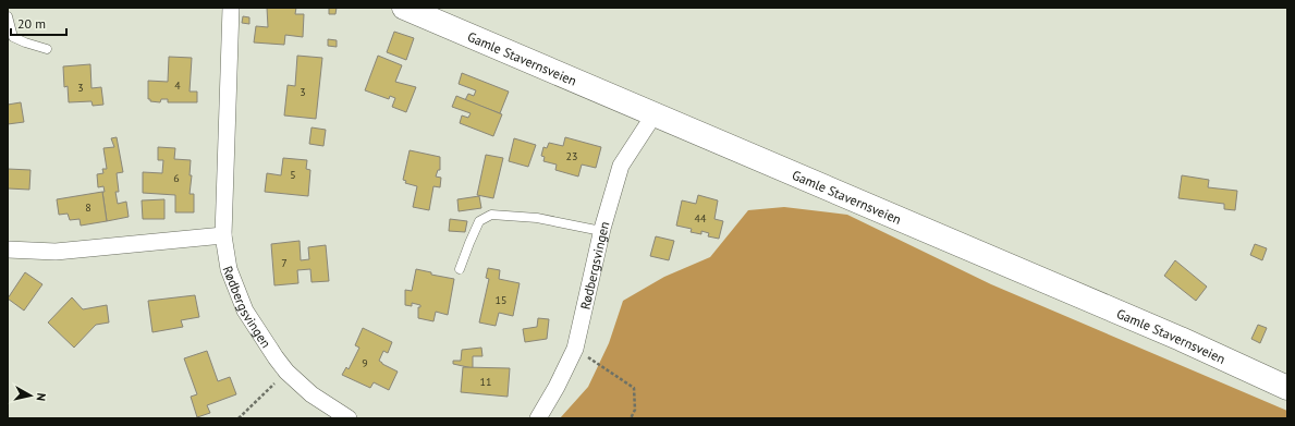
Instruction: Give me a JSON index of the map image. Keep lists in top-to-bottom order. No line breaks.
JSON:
{"streets":{"street":["Gamle Stavernsveien","Rødbergsvingen"]},"crossings":[["Gamle Stavernsveien","Rødbergsvingen"]],"house_numbers":["4","3","3","23","5","6","8","44","7","15","9","11"],"scale_bar":"20 m","north":"right"}
